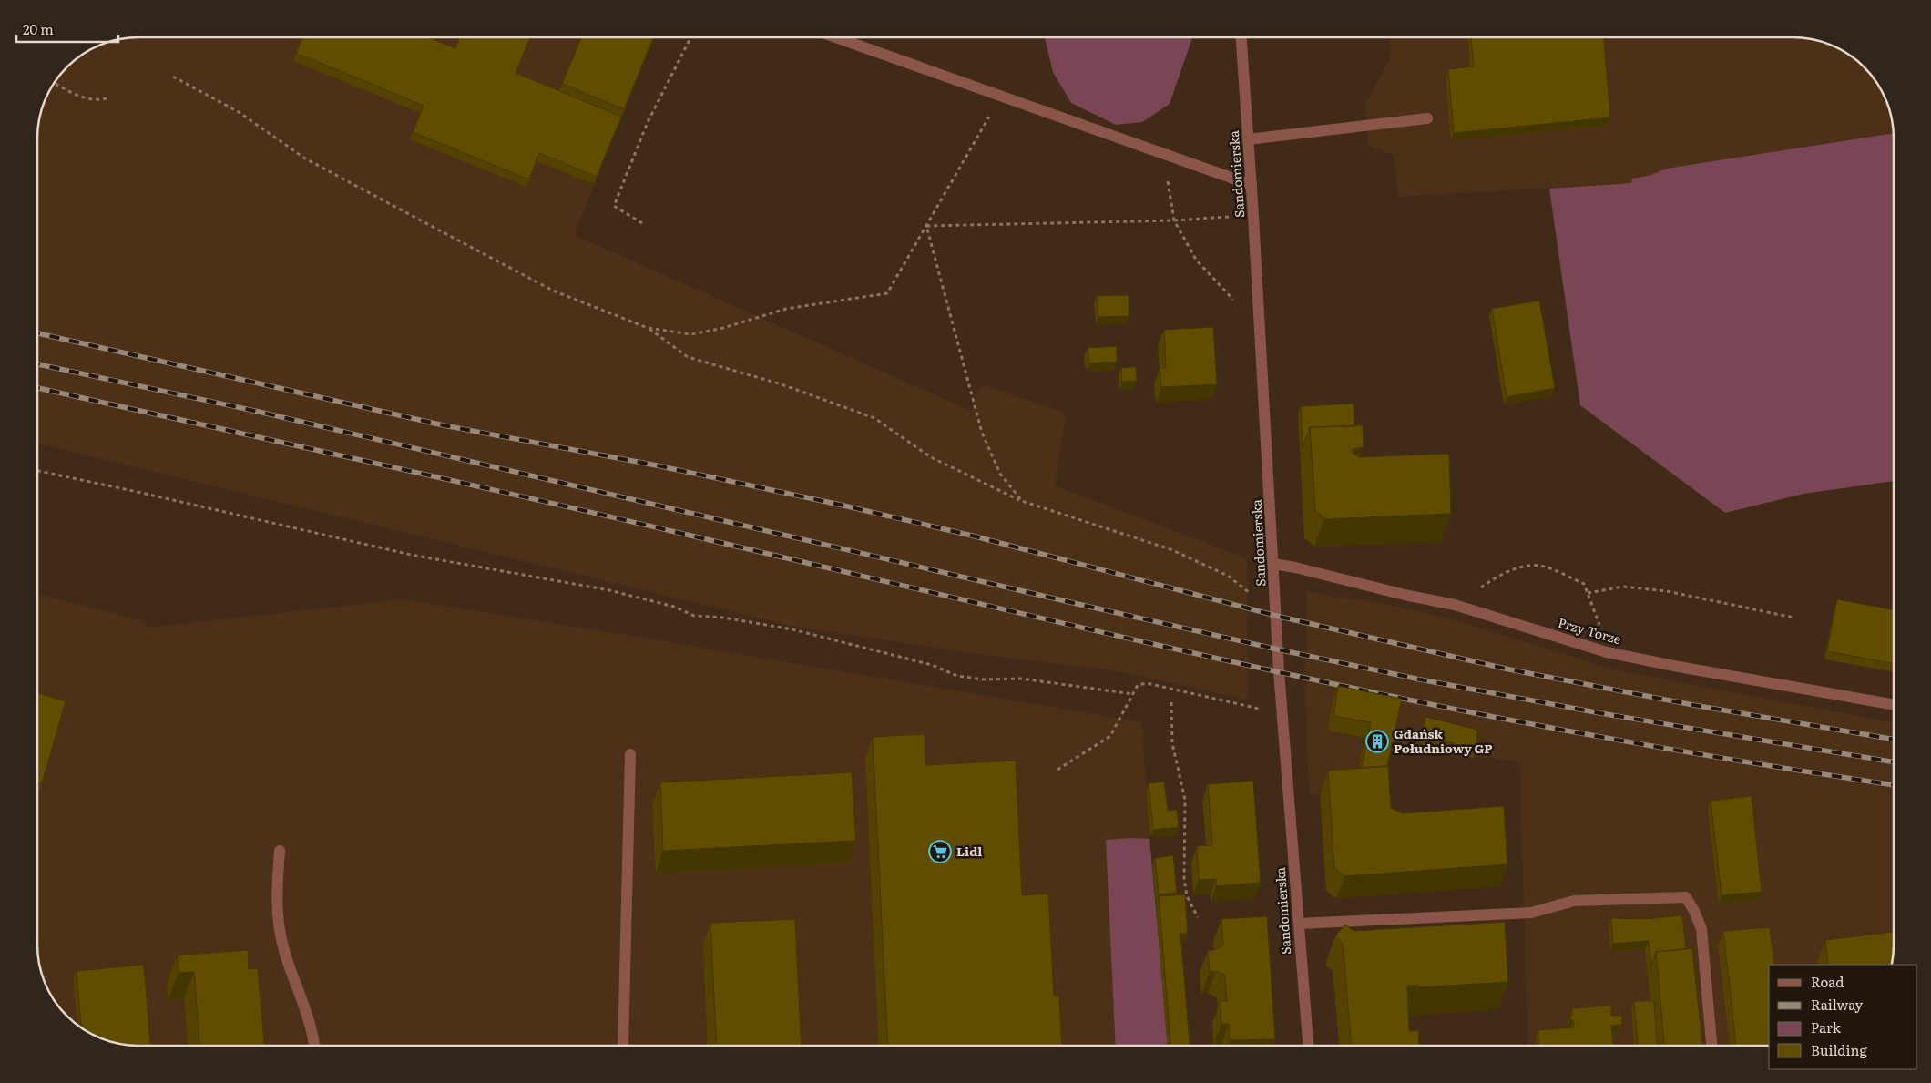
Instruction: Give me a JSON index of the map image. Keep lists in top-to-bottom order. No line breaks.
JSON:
{"streets":{"street":["Sandomierska","Przy Torze"]},"crossings":[["Sandomierska","Przy Torze"]],"places":{"building":["Gdańsk Południowy GP"],"supermarket":["Lidl"]},"legend":["Road","Railway","Park","Building"],"scale_bar":"20 m"}
